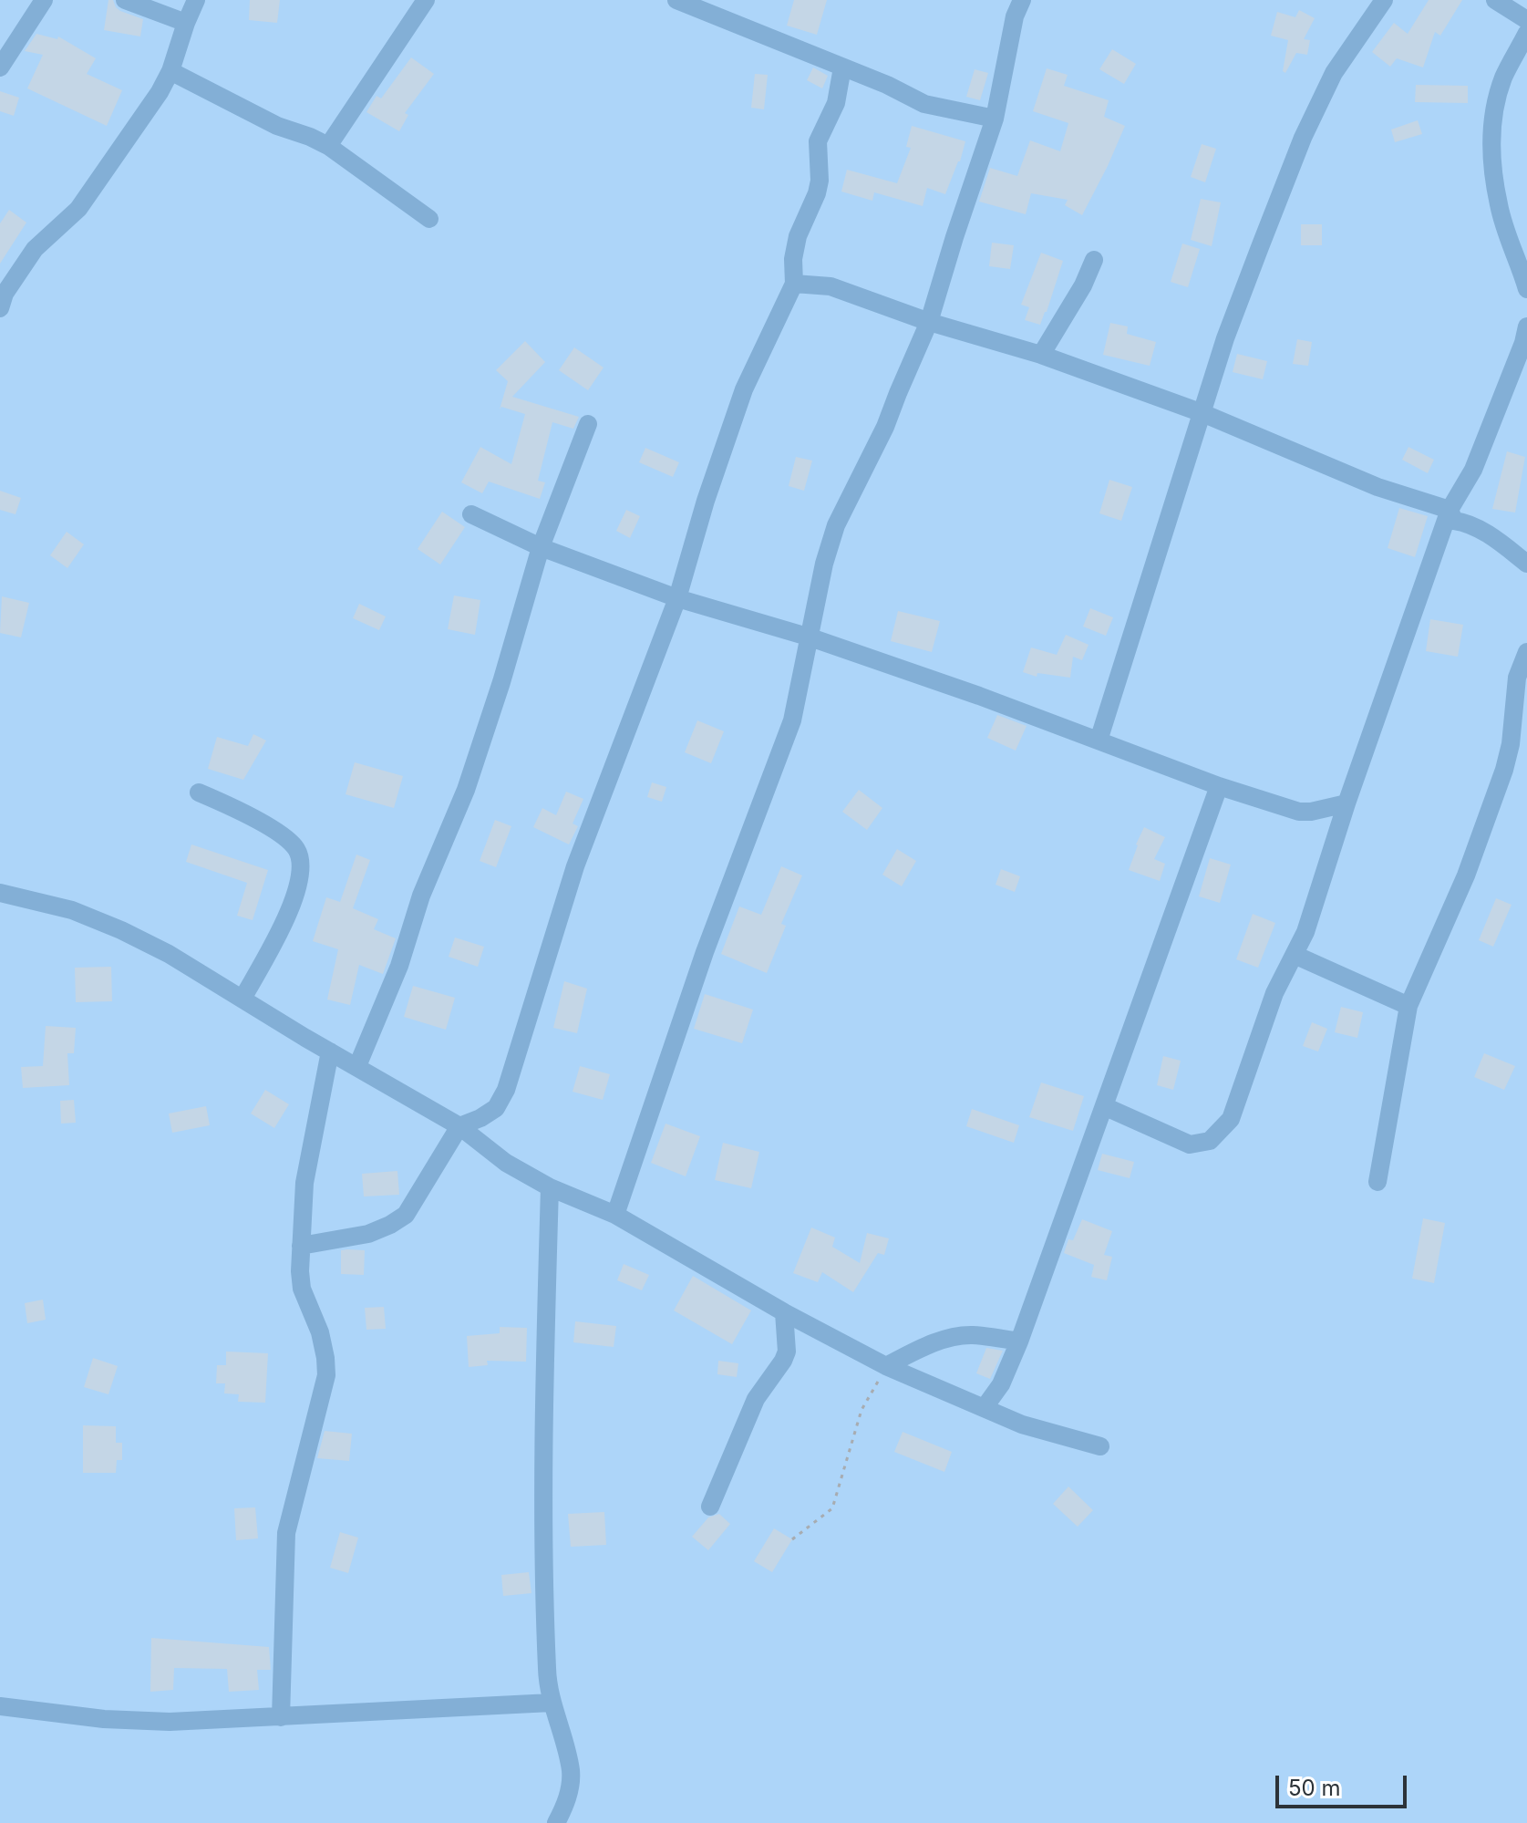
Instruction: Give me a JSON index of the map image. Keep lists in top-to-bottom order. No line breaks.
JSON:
{"scale_bar":"50 m"}
